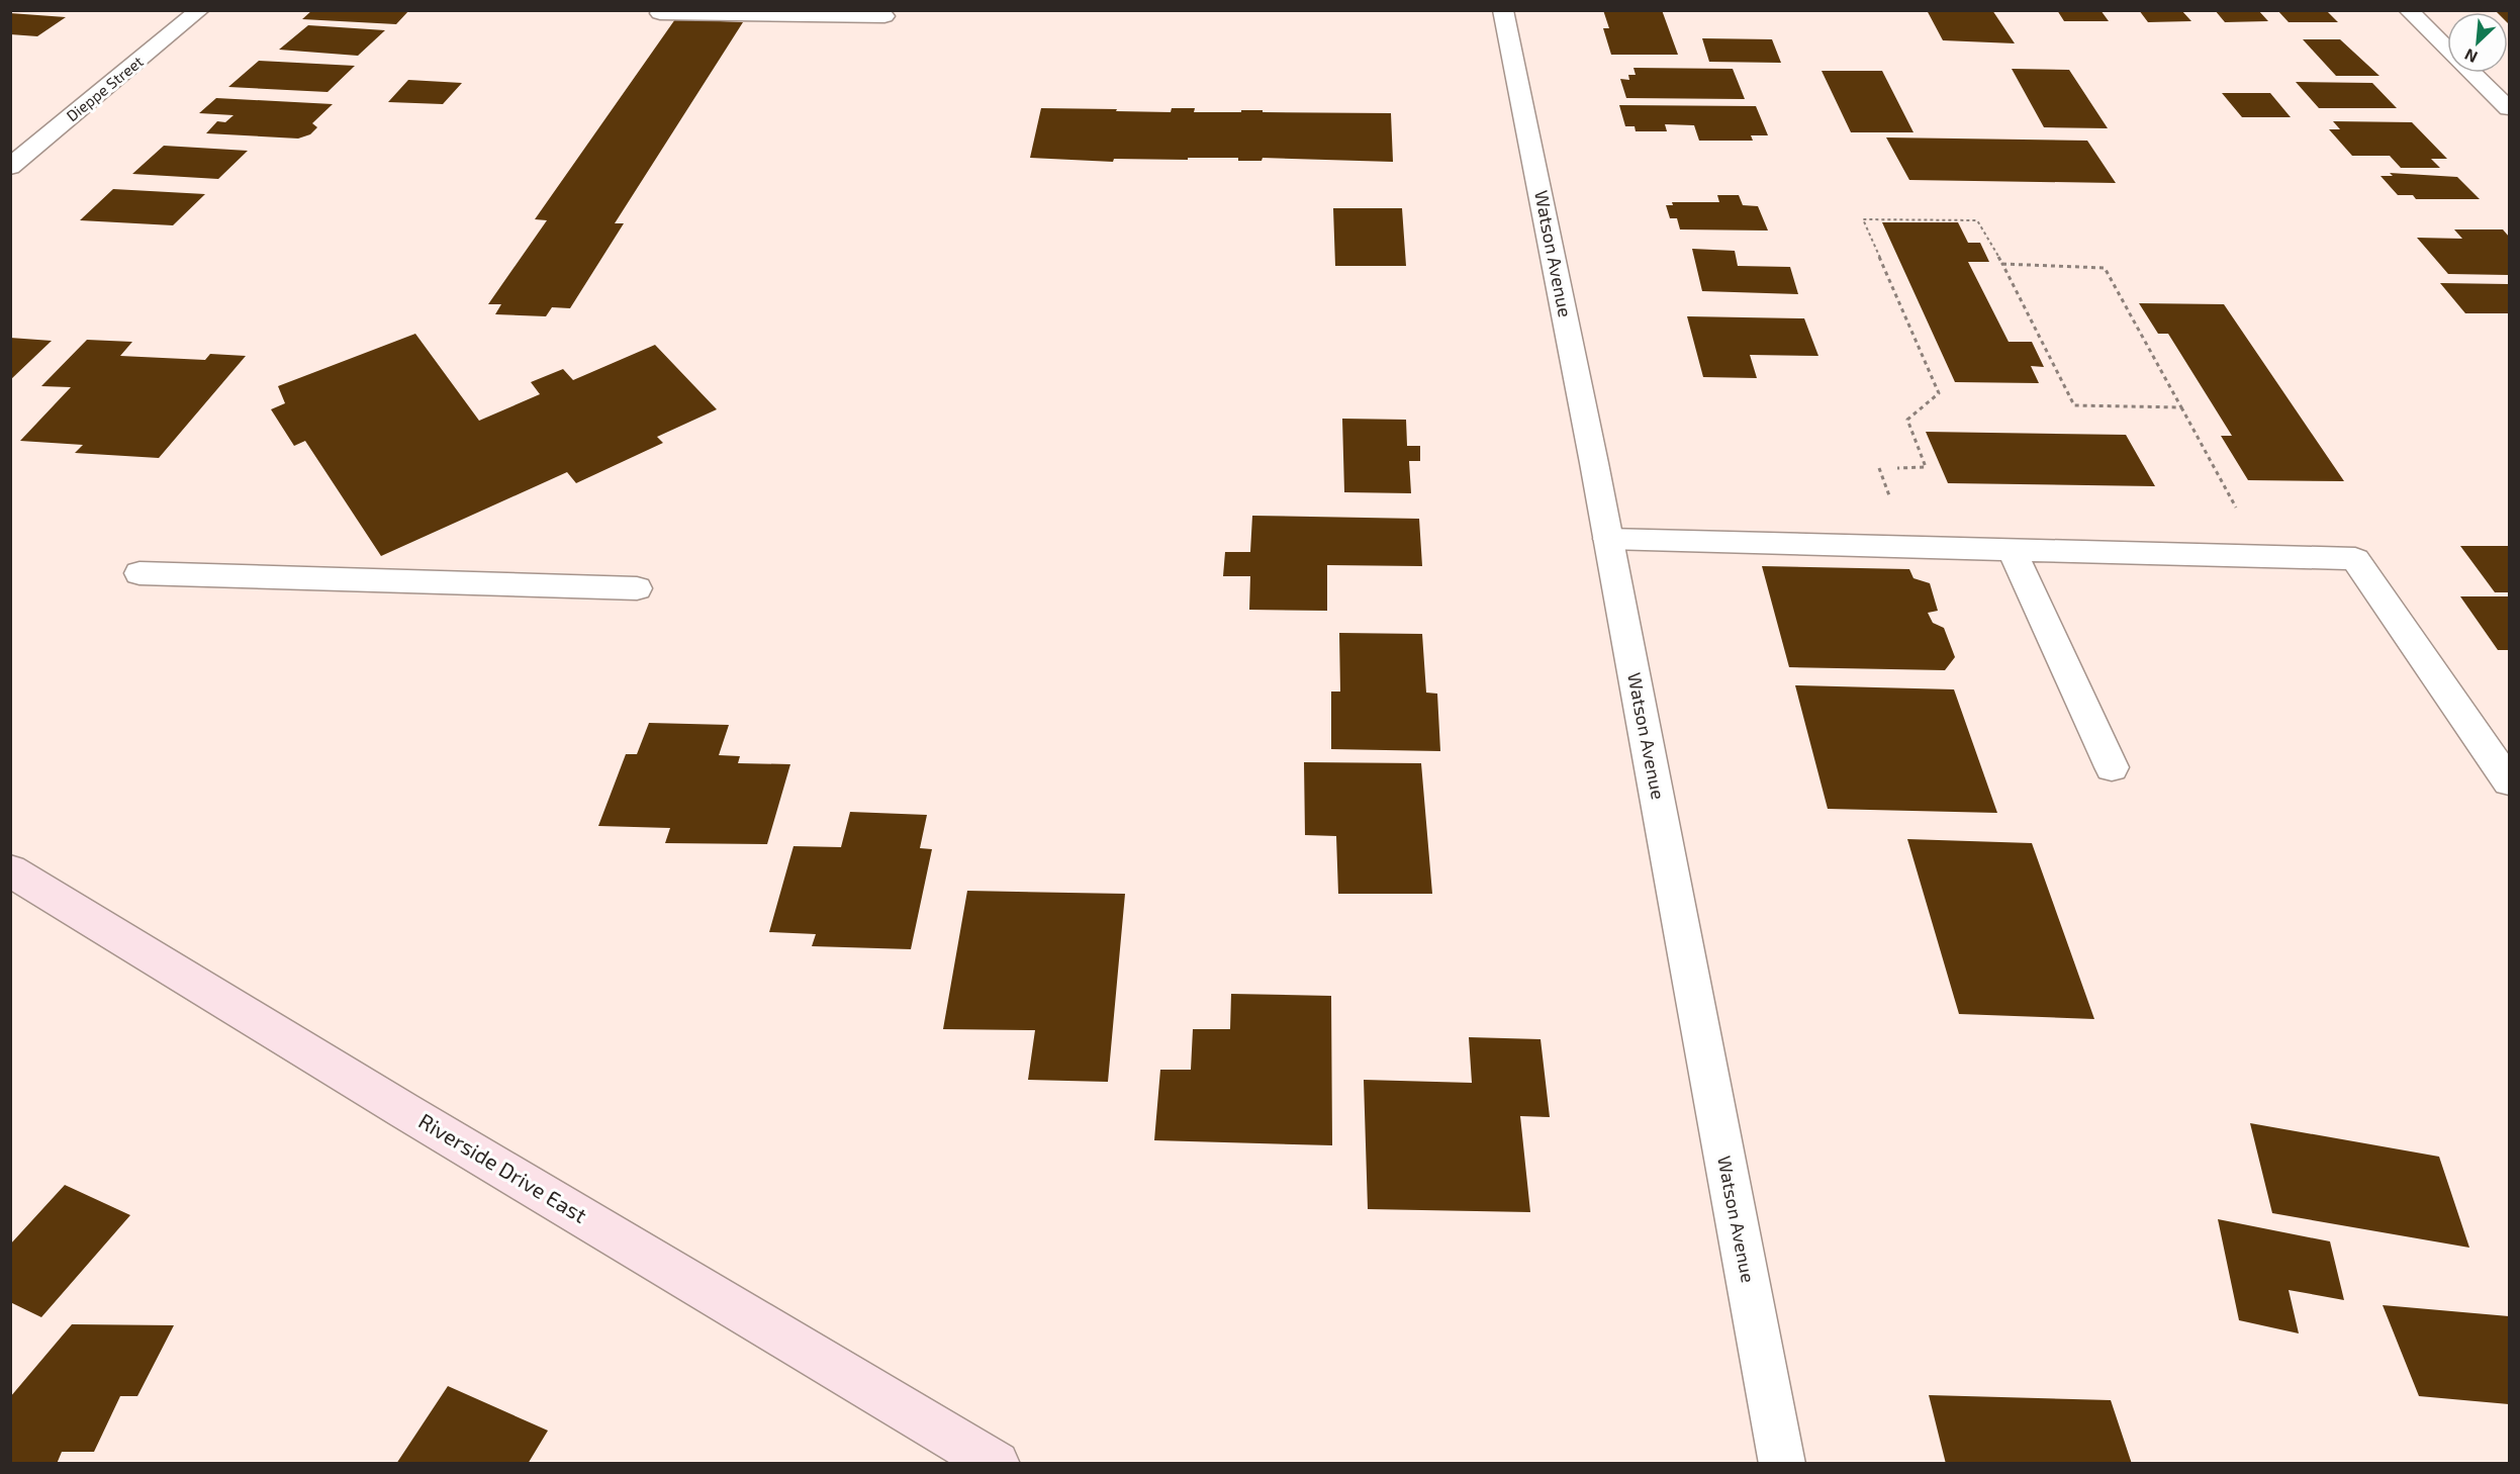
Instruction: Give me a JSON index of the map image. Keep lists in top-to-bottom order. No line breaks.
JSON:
{"streets":{"main road":["Riverside Drive East"],"street":["Dieppe Street","Watson Avenue"]},"north":"bottom left"}
